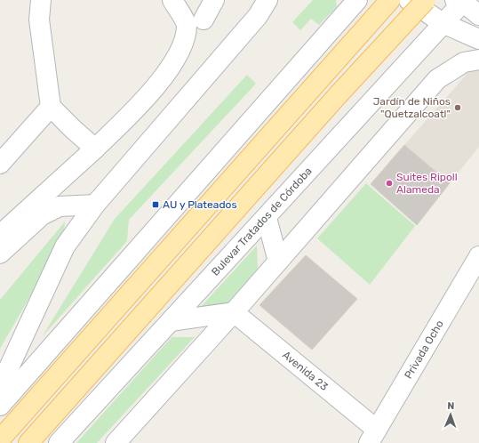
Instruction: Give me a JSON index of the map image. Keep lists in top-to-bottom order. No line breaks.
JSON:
{"streets":{"street":["Bulevar Tratados de Córdoba","Privada Ocho","Avenida 23"]},"crossings":[["Privada Ocho","Avenida 23"]],"places":{"other":["Jardín de Niños \"Quetzalcoatl\"","Suites Ripoll Alameda"],"transit":["AU y Plateados"]},"north":"top"}
